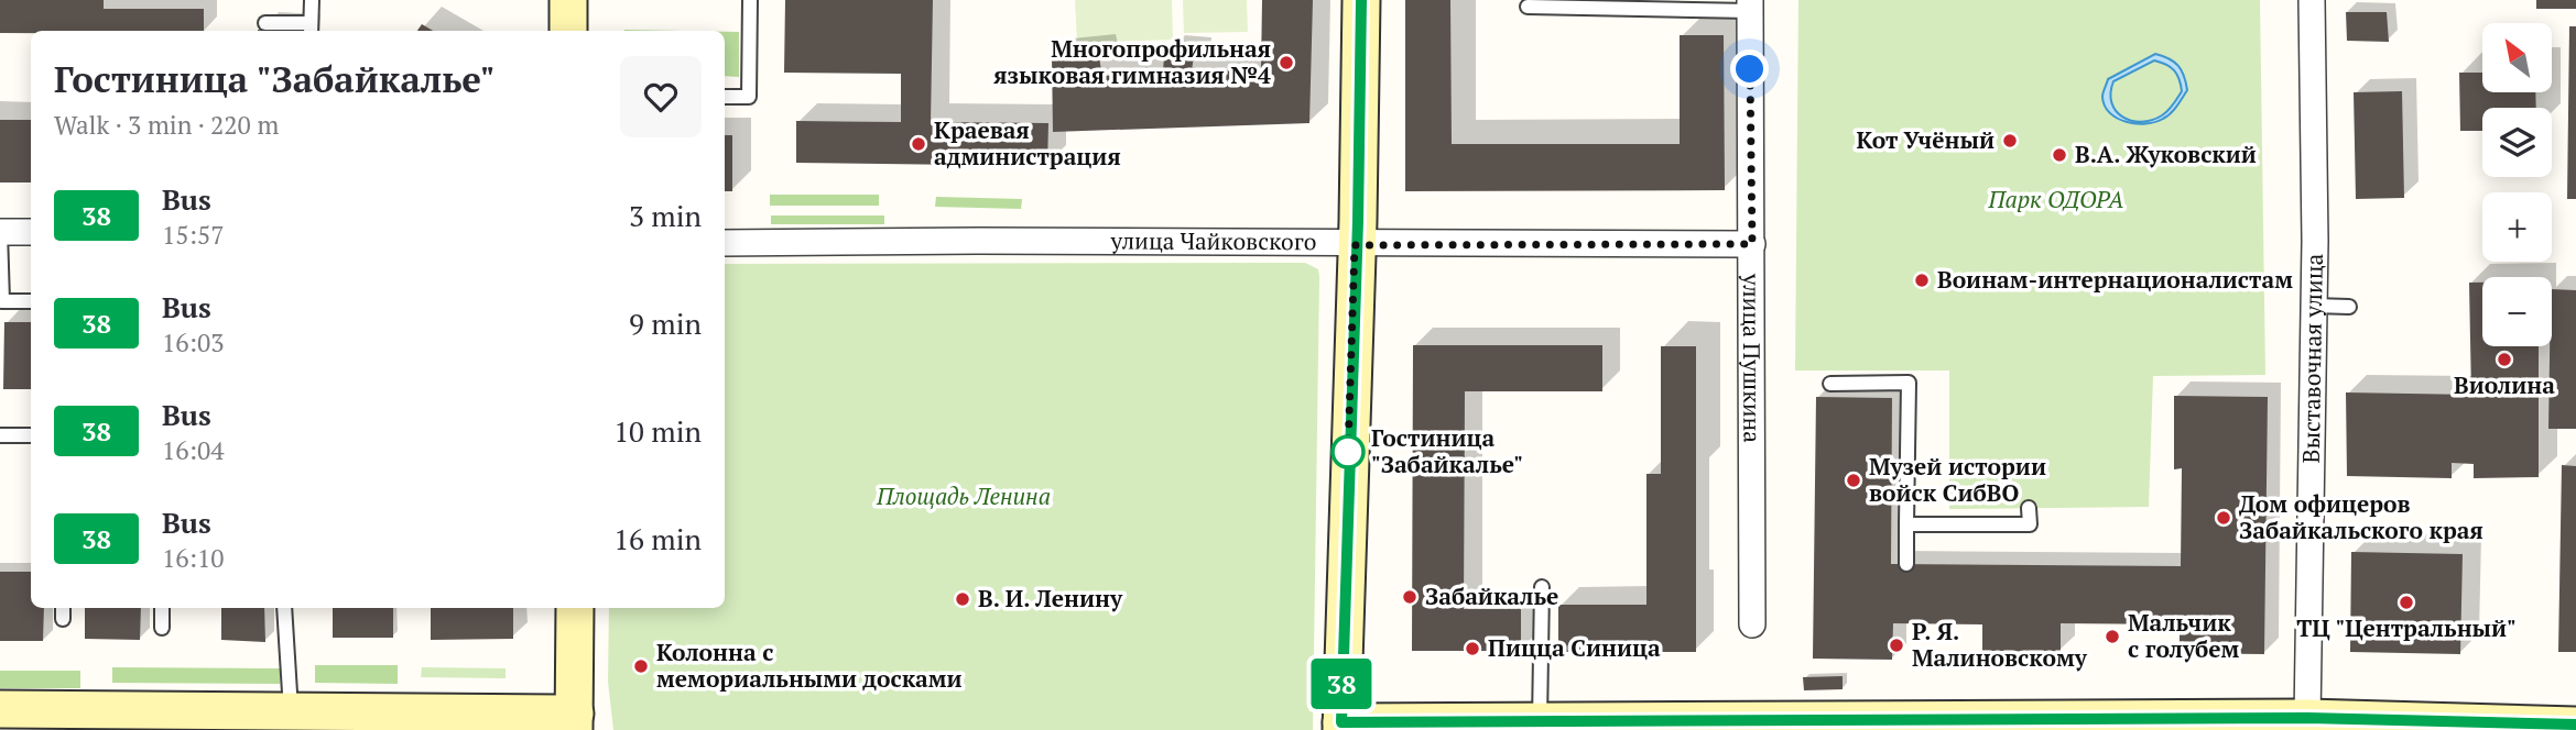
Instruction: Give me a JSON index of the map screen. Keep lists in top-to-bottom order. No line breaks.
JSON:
{"streets":{"street":["улица Чайковского","улица Пушкина","Выставочная улица"]},"crossings":[["улица Чайковского","улица Пушкина"]],"parks":["Парк ОДОРА","Площадь Ленина"],"places":["Многопрофильная языковая гимназия №4","Кот Учёный","Краевая администрация","В.А. Жуковский","Воинам-интернационалистам","Виолина","Гостиница \"Забайкалье\"","Музей истории войск СибВО","Дом офицеров Забайкальского края","Забайкалье","В. И. Ленину","ТЦ \"Центральный\"","Мальчик с голубем","Р. Я. Малиновскому","Пицца Синица","Колонна с мемориальными досками"],"lines":["bus line 38"],"north":"top left","page":{"on_map":"38","map_buttons":["+","−"],"heading":["Гостиница \"Забайкалье\"","Walk · 3 min · 220 m"],"list":[{"mark":"38","name":"Bus","note":"15:57","value":"3 min"},{"mark":"38","name":"Bus","note":"16:03","value":"9 min"},{"mark":"38","name":"Bus","note":"16:04","value":"10 min"},{"mark":"38","name":"Bus","note":"16:10","value":"16 min"}]}}
